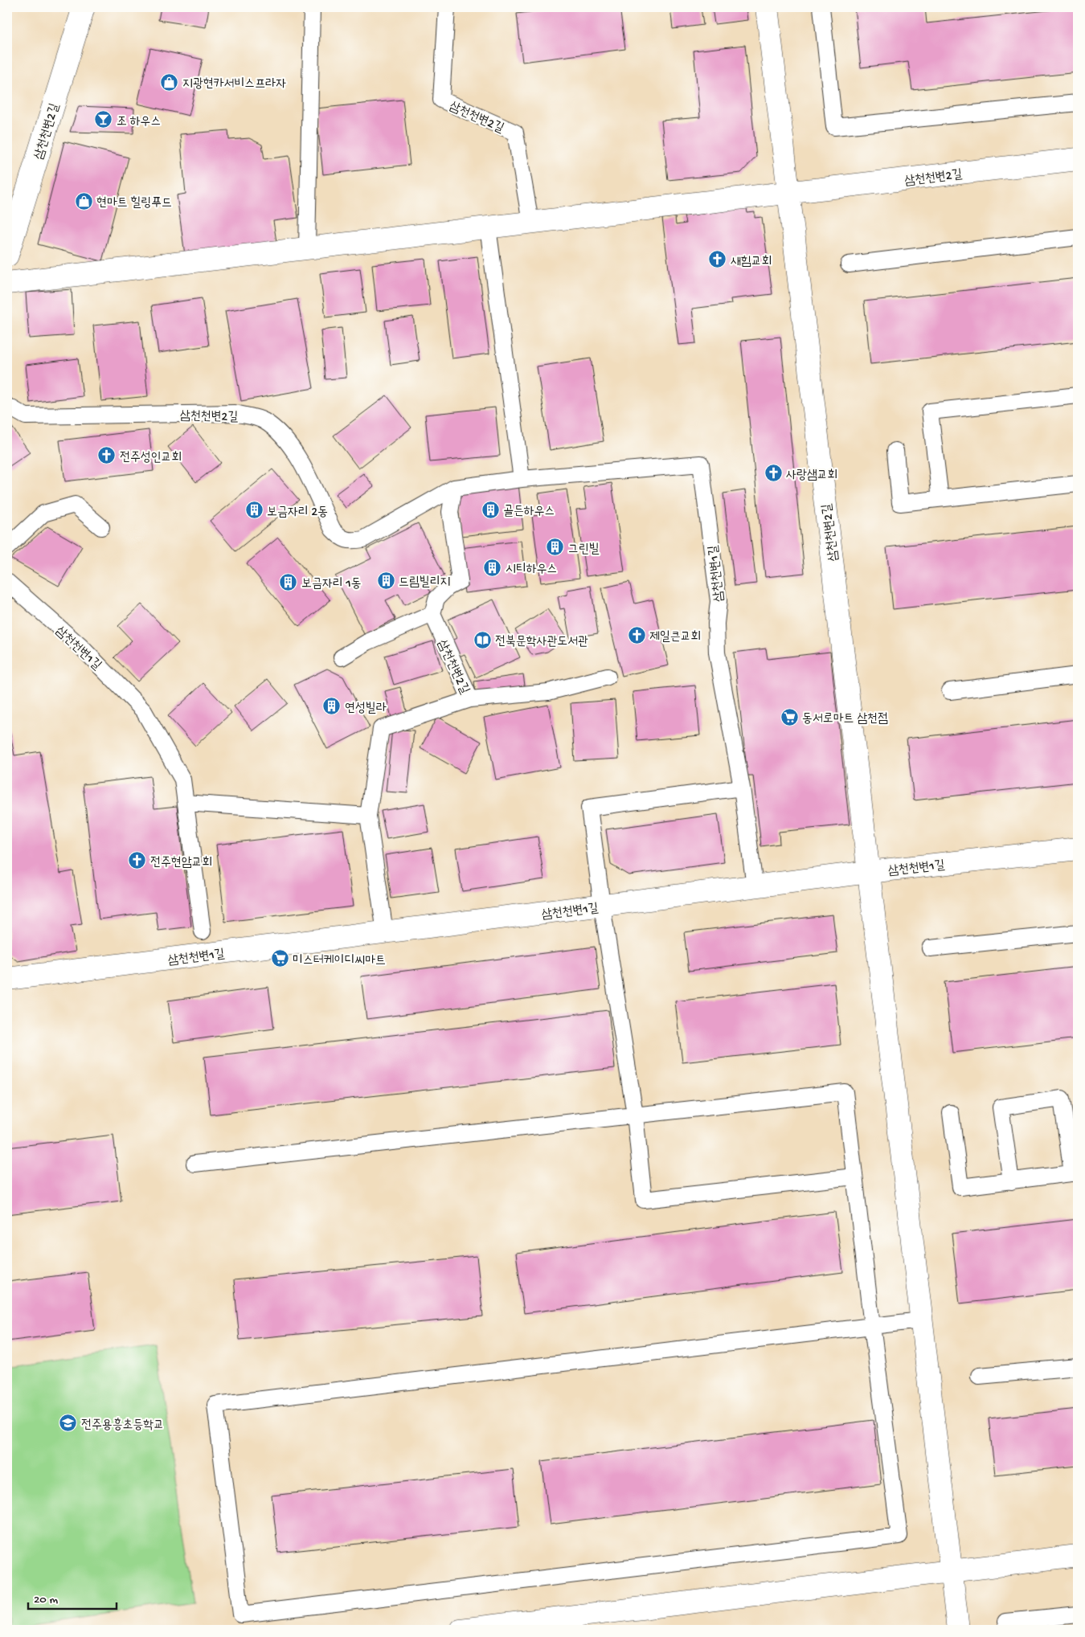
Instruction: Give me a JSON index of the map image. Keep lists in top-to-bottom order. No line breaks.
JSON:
{"streets":{"street":["삼천천변2길","삼천천변1길"]},"crossings":[["삼천천변2길","삼천천변1길"]],"places":{"shop":["지광현카서비스프라자","현마트 힐링푸드"],"bar":["조 하우스"],"church":["새힘교회","전주성인교회","사랑샘교회","제일큰교회","전주현암교회"],"building":["골든하우스","보금자리 2동","그린빌","시티하우스","드림빌리지","보금자리 1동","연성빌라"],"library":["전북문학사관도서관"],"supermarket":["동서로마트 삼천점","미스터케이디씨마트"],"school or university":["전주용흥초등학교"]},"scale_bar":"20 m"}
